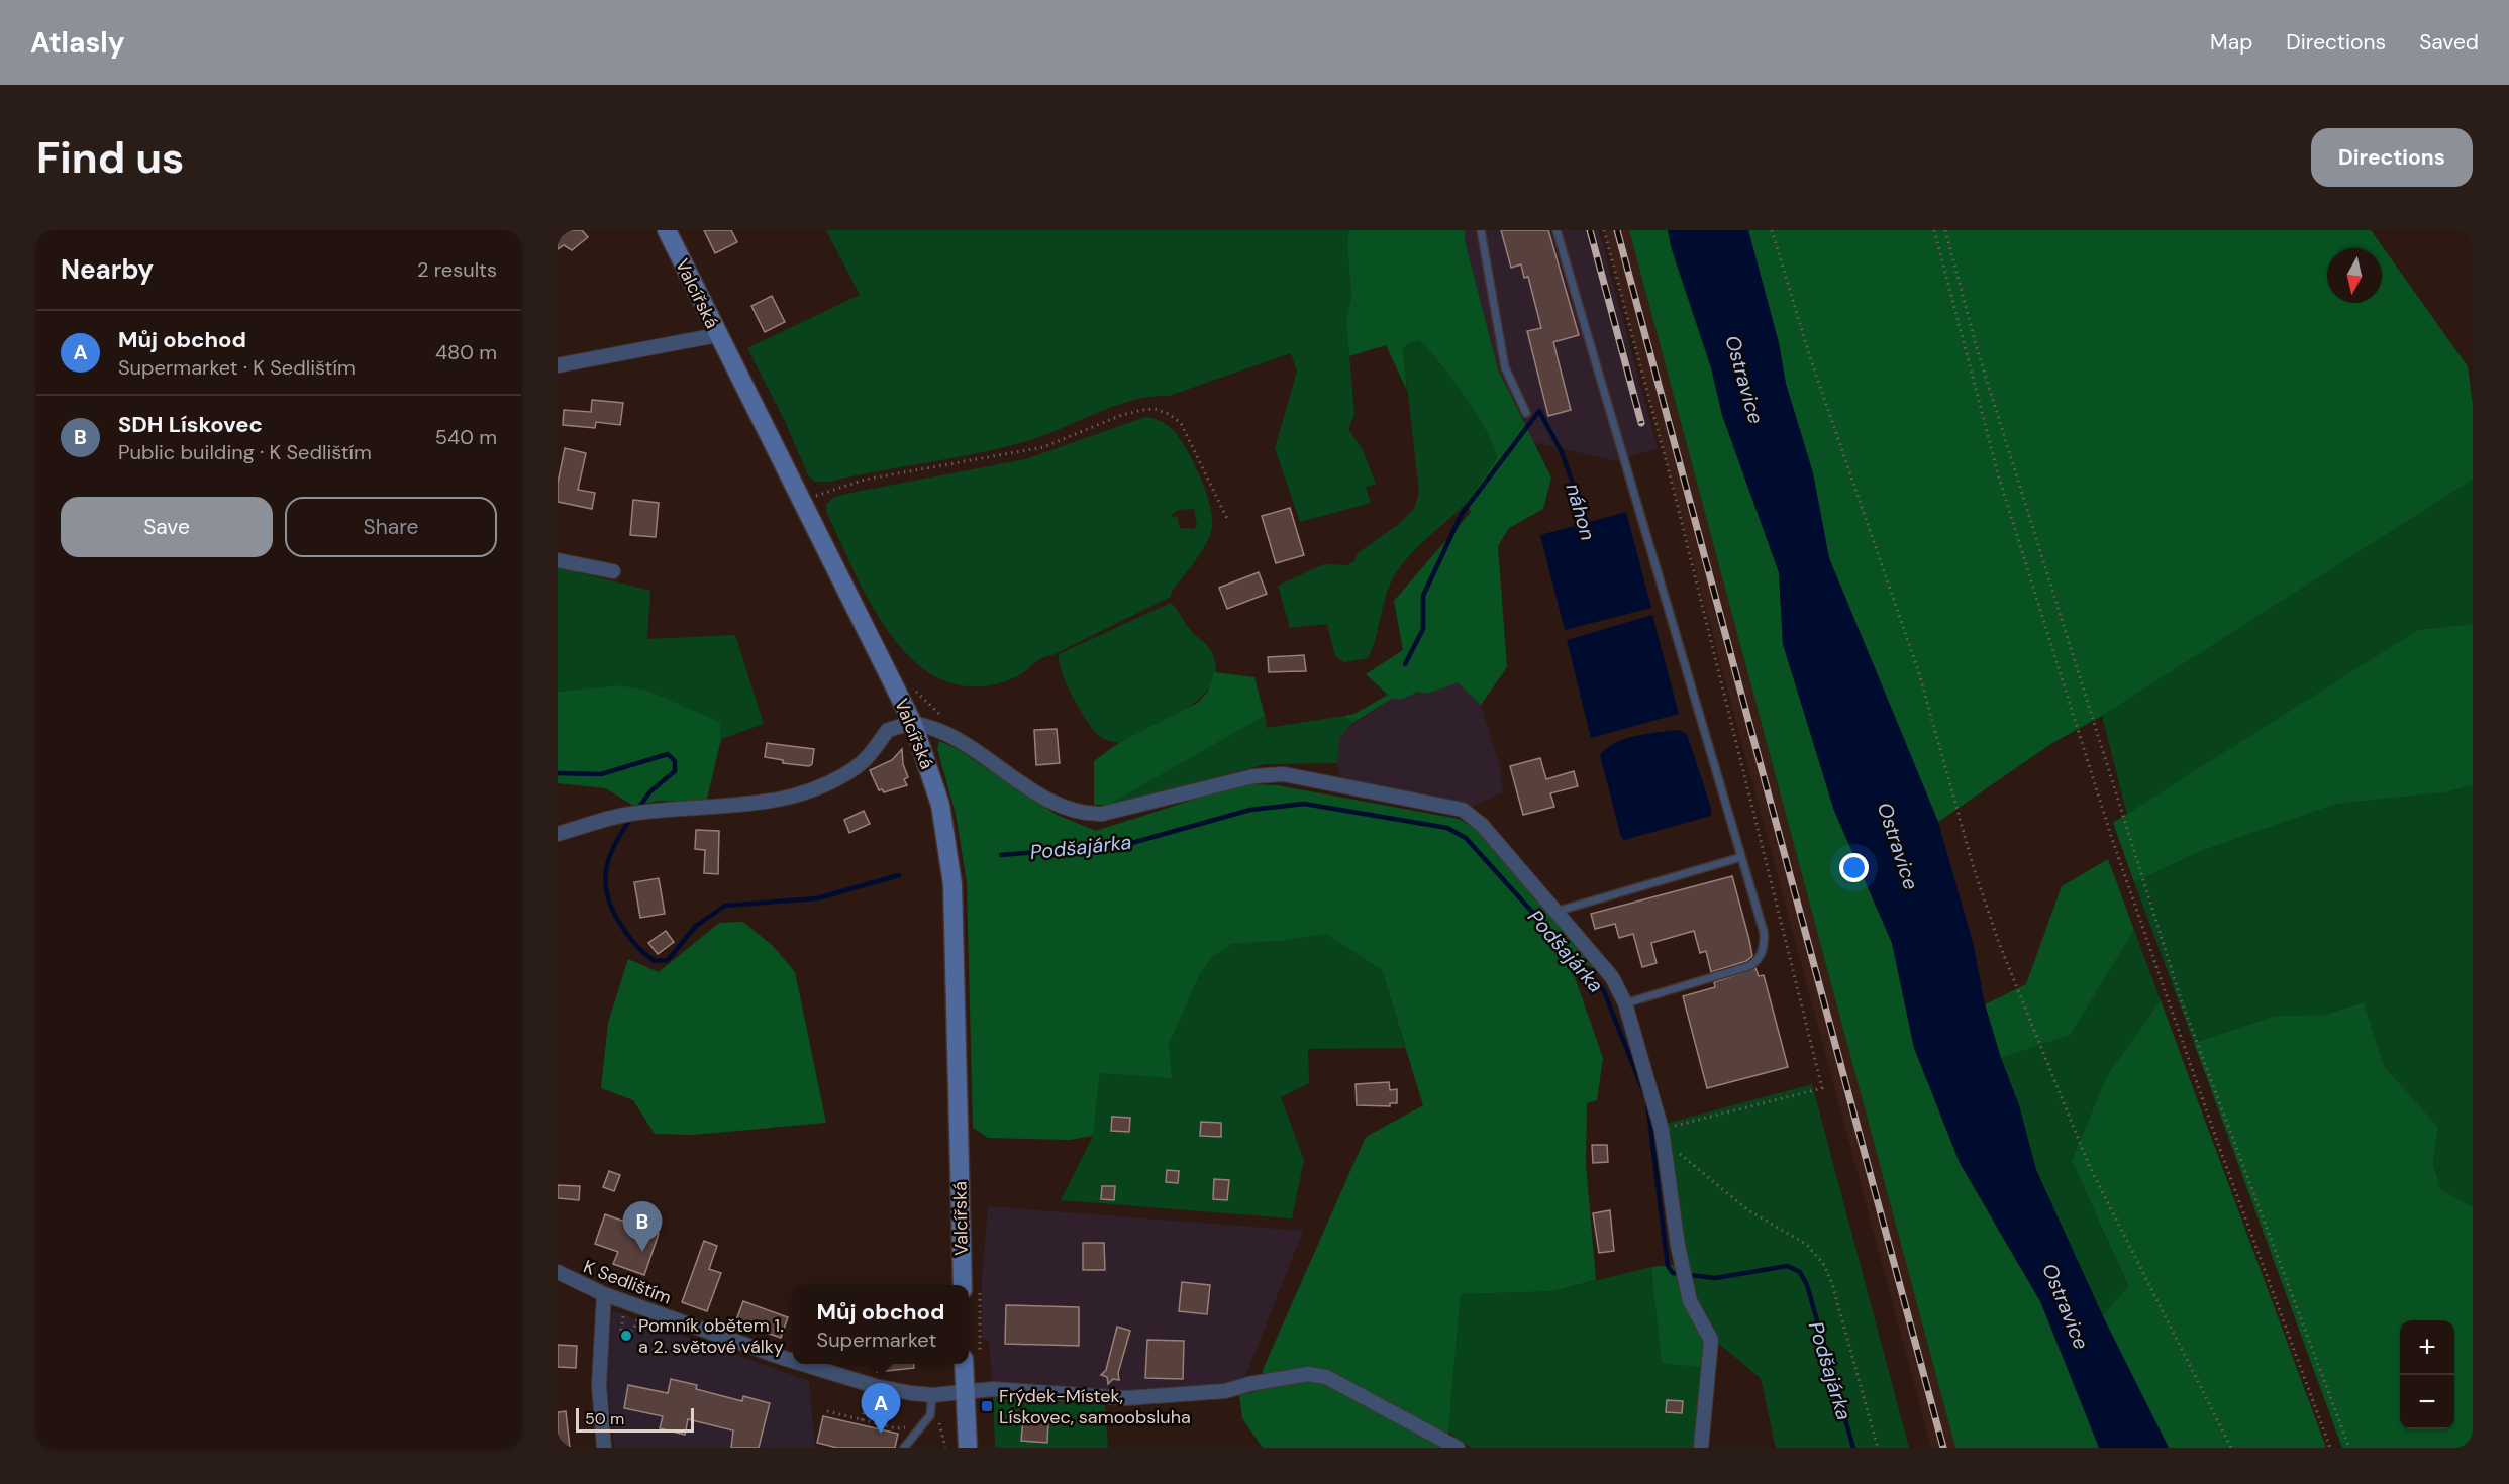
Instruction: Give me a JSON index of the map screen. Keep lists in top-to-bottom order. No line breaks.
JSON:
{"streets":{"main road":["Valcířská"],"street":["K Sedlištím"]},"water":["Ostravice","náhon","Podšajárka"],"places":{"other":["Pomník obětem 1. a 2. světové války"],"transit":["Frýdek-Místek, Lískovec, samoobsluha"]},"scale_bar":"50 m","north":"bottom","page":{"header":"Atlasly","nav":["Map","Directions","Saved"],"buttons":["Directions",["Save","Share"]],"title":"Find us","heading":["Nearby","2 results"],"list":[{"mark":"A","name":"Můj obchod","note":"Supermarket · K Sedlištím","value":"480 m"},{"mark":"B","name":"SDH Lískovec","note":"Public building · K Sedlištím","value":"540 m"}],"pins":["B","A"],"popup":["Můj obchod","Supermarket"],"map_buttons":["+","−"],"scale":"50 m"}}
